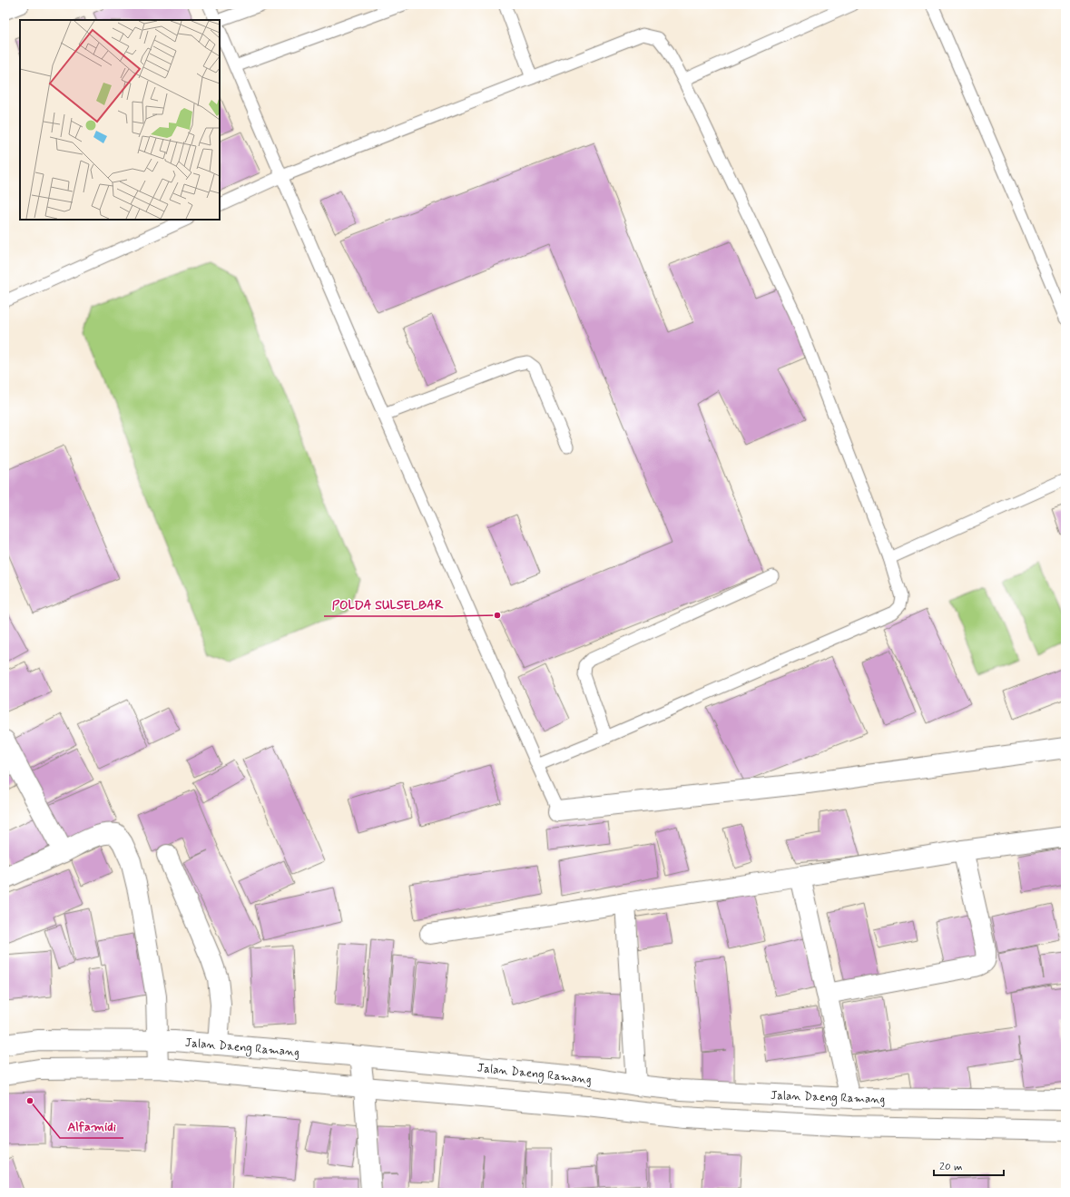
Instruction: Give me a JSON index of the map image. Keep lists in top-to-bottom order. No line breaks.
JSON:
{"streets":{"street":["Jalan Daeng Ramang"]},"places":["POLDA SULSELBAR","Alfamidi"],"scale_bar":"20 m"}
